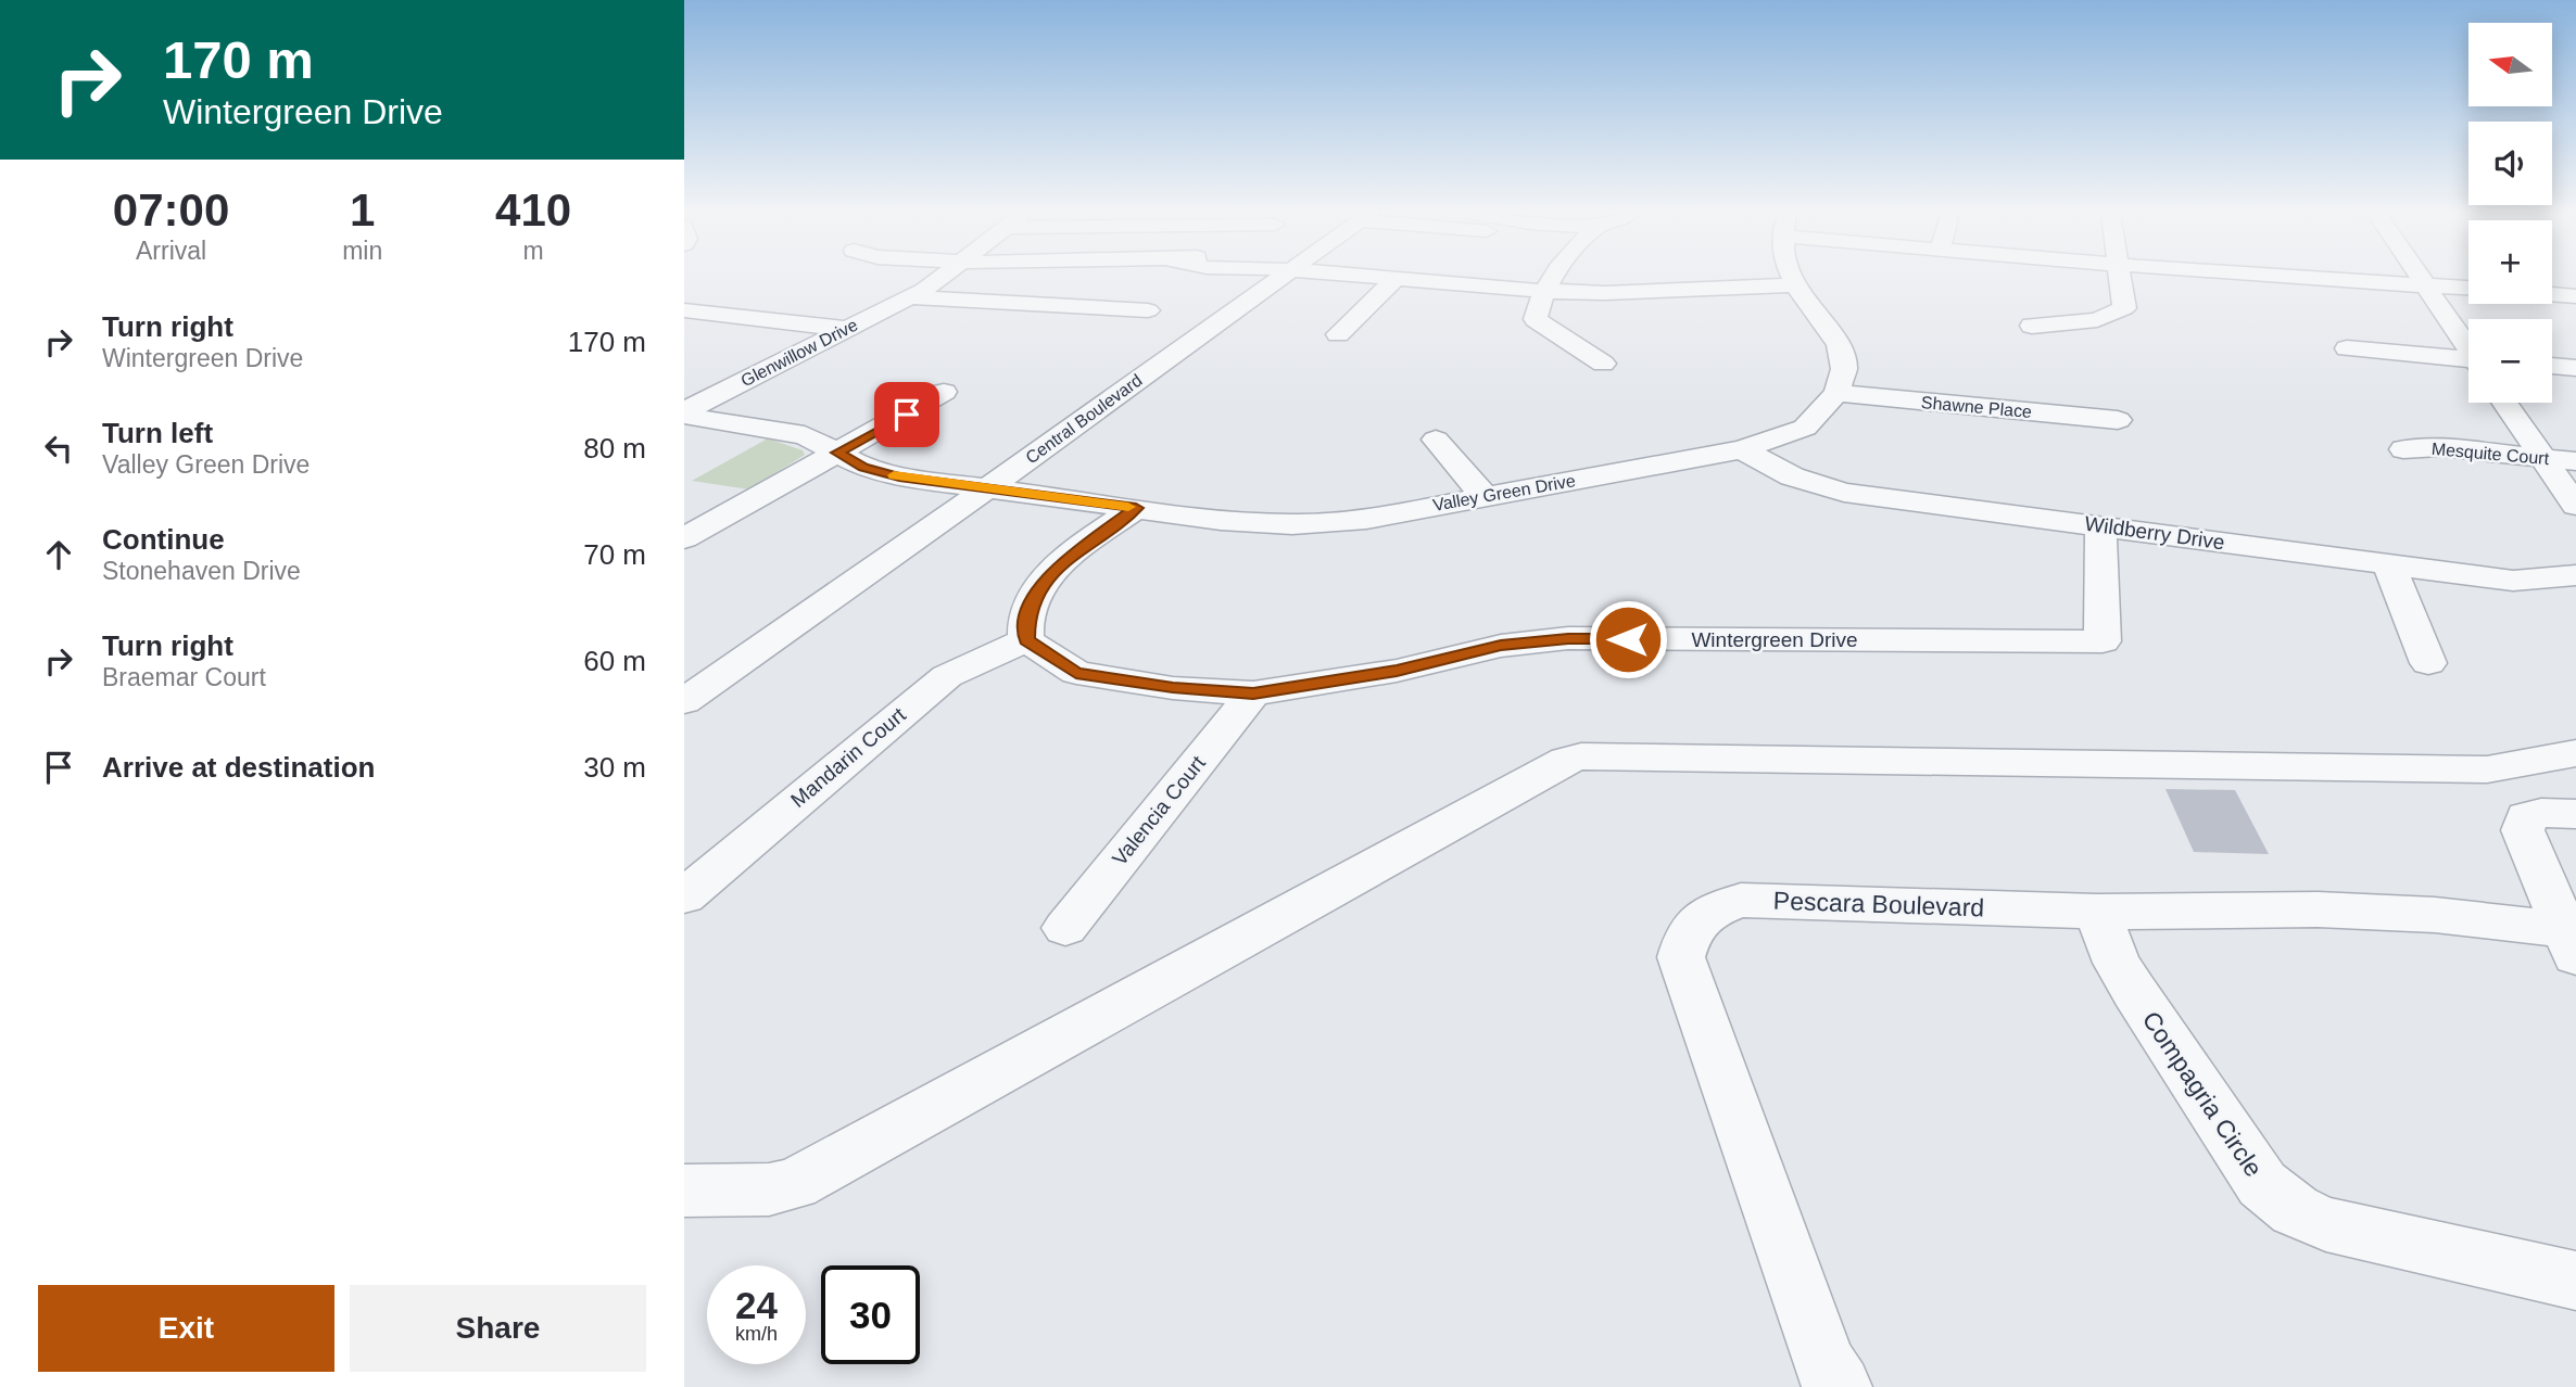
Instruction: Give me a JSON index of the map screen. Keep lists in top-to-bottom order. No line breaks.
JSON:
{"streets":{"street":["Glenwillow Drive","Shawne Place","Central Boulevard","Mesquite Court","Valley Green Drive","Wildberry Drive","Wintergreen Drive","Mandarin Court","Valencia Court","Pescara Boulevard","Compagria Circle"]},"crossings":[["Glenwillow Drive","Valley Green Drive"],["Shawne Place","Valley Green Drive"],["Central Boulevard","Valley Green Drive"],["Valley Green Drive","Wildberry Drive"],["Wildberry Drive","Wintergreen Drive"],["Wintergreen Drive","Mandarin Court"],["Wintergreen Drive","Valencia Court"],["Pescara Boulevard","Compagria Circle"]],"north":"left","page":{"turn":["170 m","Wintergreen Drive"],"map_buttons":["+","−"],"eta":["07:00","Arrival","1","min","410","m"],"list":[{"name":"Turn right","note":"Wintergreen Drive","value":"170 m"},{"name":"Turn left","note":"Valley Green Drive","value":"80 m"},{"name":"Continue","note":"Stonehaven Drive","value":"70 m"},{"name":"Turn right","note":"Braemar Court","value":"60 m"},{"name":"Arrive at destination","value":"30 m"}],"speed":"24 km/h","limit":"30","buttons":["Exit","Share"]}}
